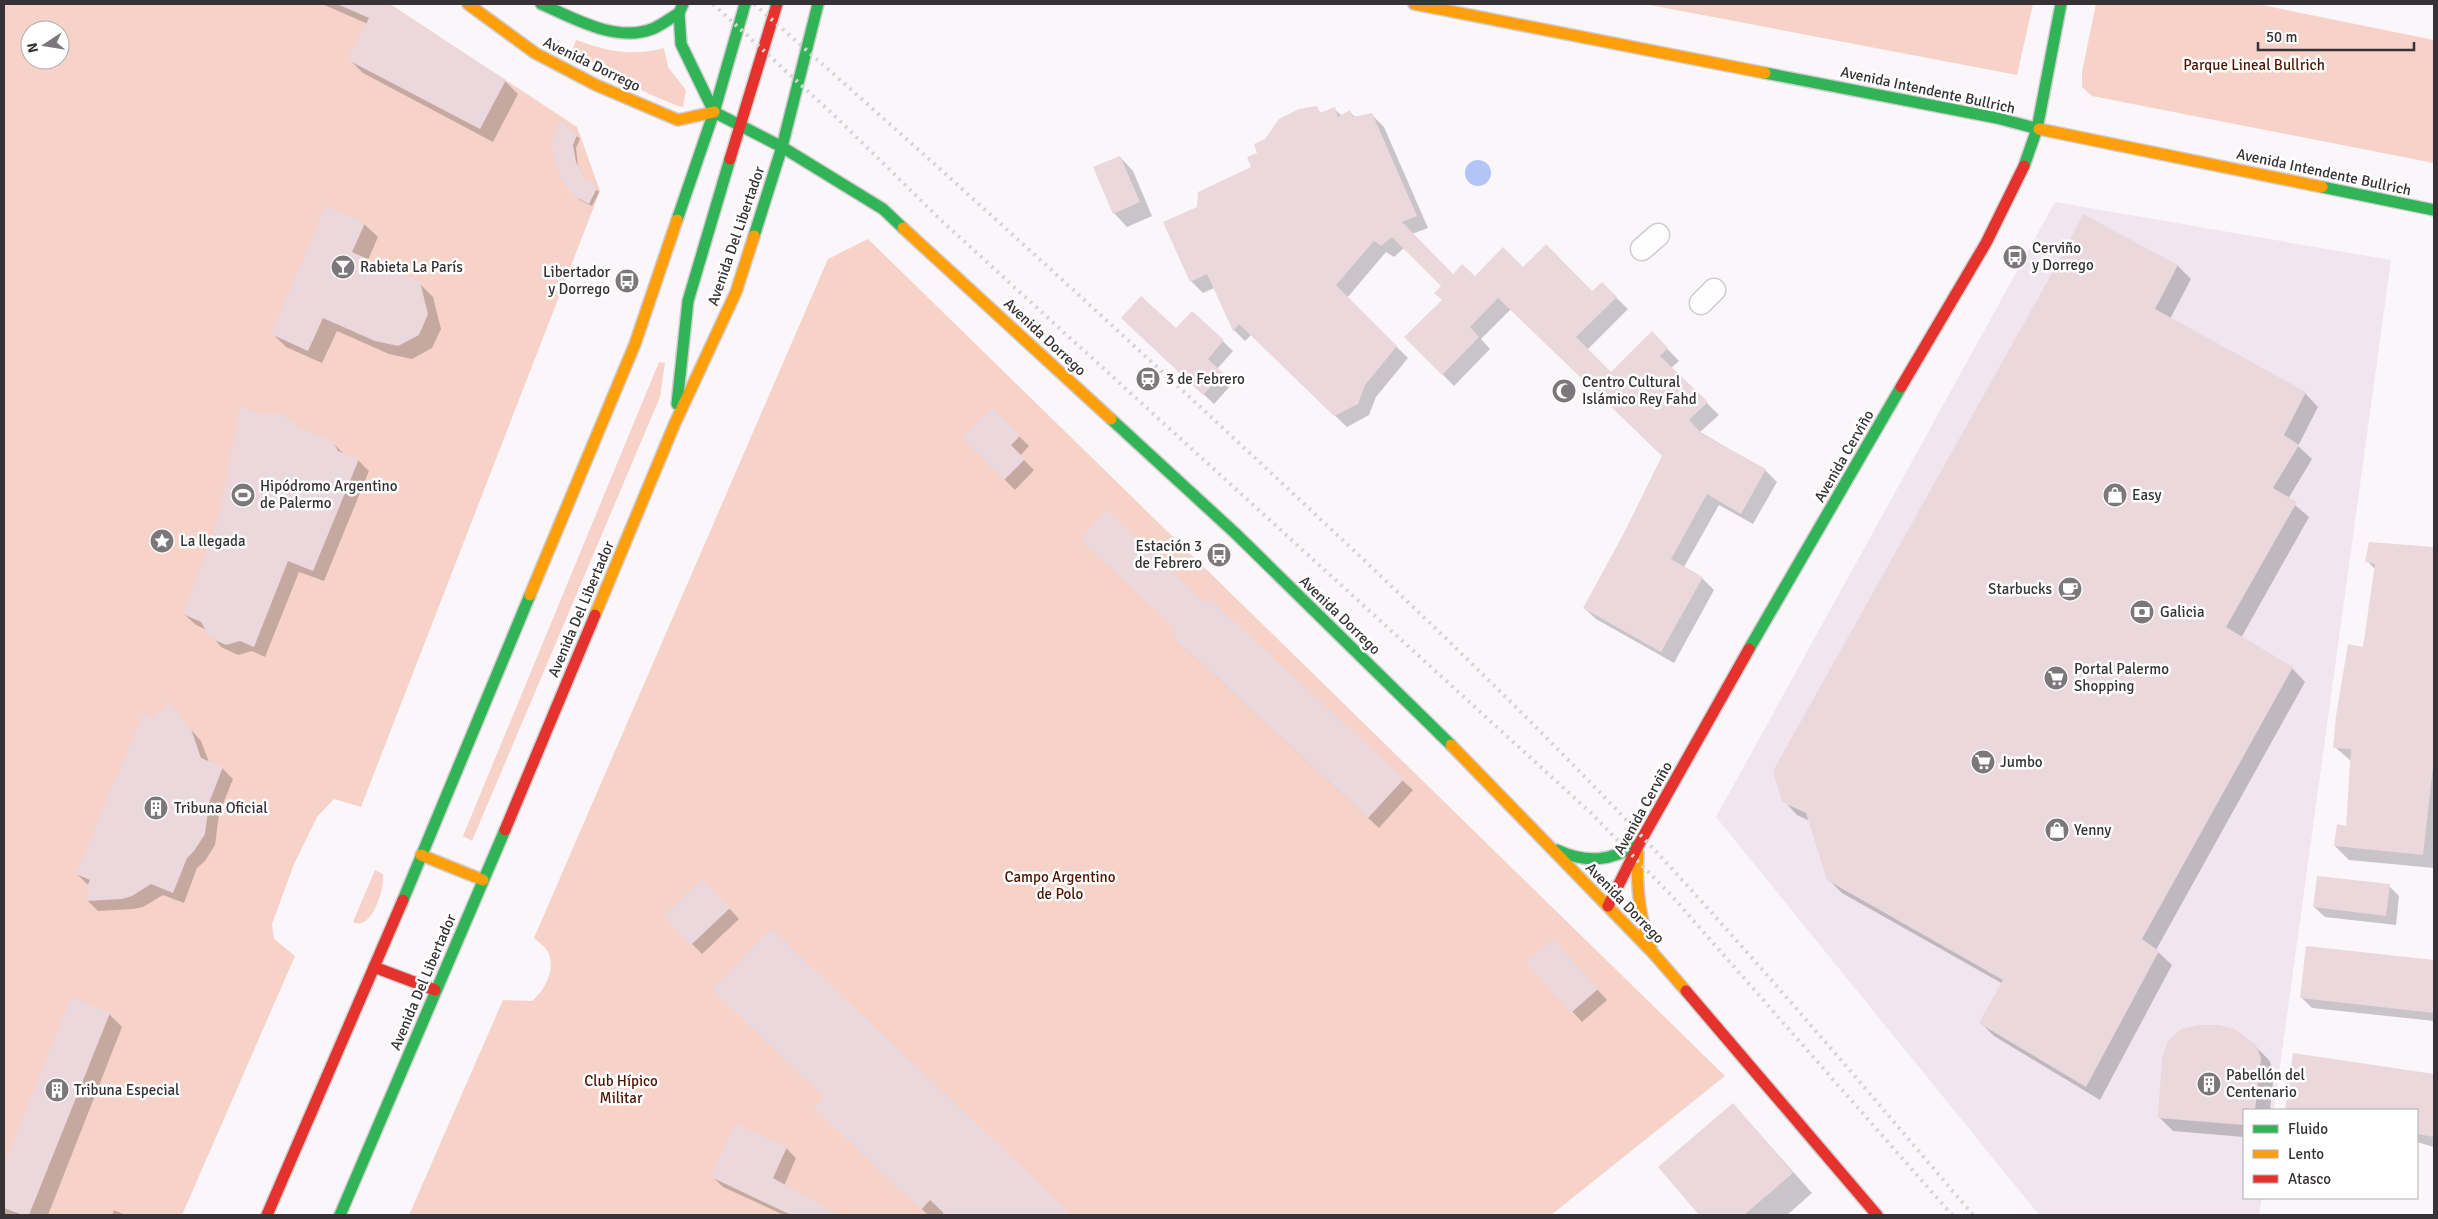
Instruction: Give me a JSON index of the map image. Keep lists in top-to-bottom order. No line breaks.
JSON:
{"streets":{"main road":["Avenida Dorrego","Avenida Intendente Bullrich","Avenida Del Libertador","Avenida Cerviño"]},"crossings":[["Avenida Dorrego","Avenida Del Libertador"],["Avenida Dorrego","Avenida Cerviño"],["Avenida Intendente Bullrich","Avenida Cerviño"]],"parks":["Parque Lineal Bullrich","Campo Argentino de Polo","Club Hípico Militar"],"places":{"bus stop":["Cerviño y Dorrego","Libertador y Dorrego","Estación 3 de Febrero"],"bar":["Rabieta La París"],"station":["3 de Febrero"],"mosque":["Centro Cultural Islámico Rey Fahd"],"sports":["Hipódromo Argentino de Palermo"],"shop":["Easy","Yenny"],"place":["La llegada"],"cafe":["Starbucks"],"bank":["Galicia"],"supermarket":["Portal Palermo Shopping","Jumbo"],"building":["Tribuna Oficial","Pabellón del Centenario","Tribuna Especial"]},"legend":["Fluido","Lento","Atasco"],"scale_bar":"50 m","north":"left"}
